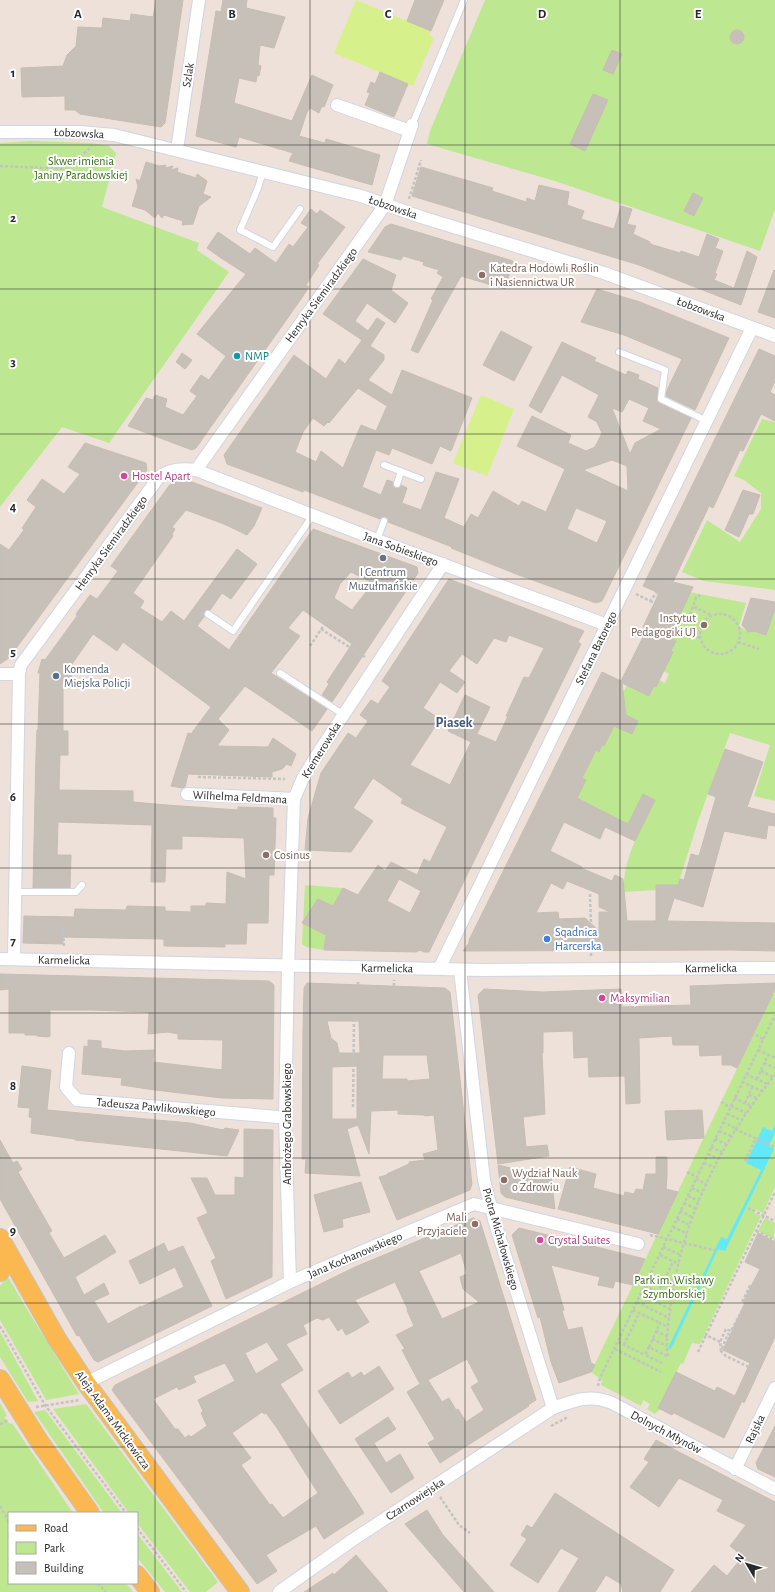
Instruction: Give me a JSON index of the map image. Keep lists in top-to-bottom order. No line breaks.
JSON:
{"streets":{"main road":["Aleja Adama Mickiewicza"],"street":["Szlak","Łobzowska","Henryka Siemiradzkiego","Jana Sobieskiego","Stefana Batorego","Kremerowska","Wilhelma Feldmana","Karmelicka","Tadeusza Pawlikowskiego","Ambrożego Grabowskiego","Piotra Michałowskiego","Jana Kochanowskiego","Rajska","Dolnych Młynów","Czarnowiejska"]},"crossings":[["Szlak","Łobzowska"],["Łobzowska","Henryka Siemiradzkiego"],["Łobzowska","Stefana Batorego"],["Henryka Siemiradzkiego","Jana Sobieskiego"],["Henryka Siemiradzkiego","Karmelicka"],["Jana Sobieskiego","Stefana Batorego"],["Jana Sobieskiego","Kremerowska"],["Stefana Batorego","Karmelicka"],["Kremerowska","Wilhelma Feldmana"],["Kremerowska","Karmelicka"],["Kremerowska","Ambrożego Grabowskiego"],["Karmelicka","Ambrożego Grabowskiego"],["Karmelicka","Piotra Michałowskiego"],["Tadeusza Pawlikowskiego","Ambrożego Grabowskiego"],["Ambrożego Grabowskiego","Jana Kochanowskiego"],["Piotra Michałowskiego","Jana Kochanowskiego"],["Piotra Michałowskiego","Dolnych Młynów"],["Piotra Michałowskiego","Czarnowiejska"],["Jana Kochanowskiego","Aleja Adama Mickiewicza"],["Rajska","Dolnych Młynów"],["Dolnych Młynów","Czarnowiejska"]],"districts":["Piasek"],"parks":["Skwer imienia Janiny Paradowskiej","Park im. Wisławy Szymborskiej"],"places":["Katedra Hodowli Roślin i Nasiennictwa UR","NMP","Hostel Apart","I Centrum Muzułmańskie","Instytut Pedagogiki UJ","Komenda Miejska Policji","Cosinus","Sqadnica Harcerska","Maksymilian","Wydział Nauk o Zdrowiu","Mali Przyjaciele","Crystal Suites"],"legend":["Road","Park","Building"],"north":"top left","grid":{"columns":["A","B","C","D","E"],"rows":["1","2","3","4","5","6","7","8","9"]}}
